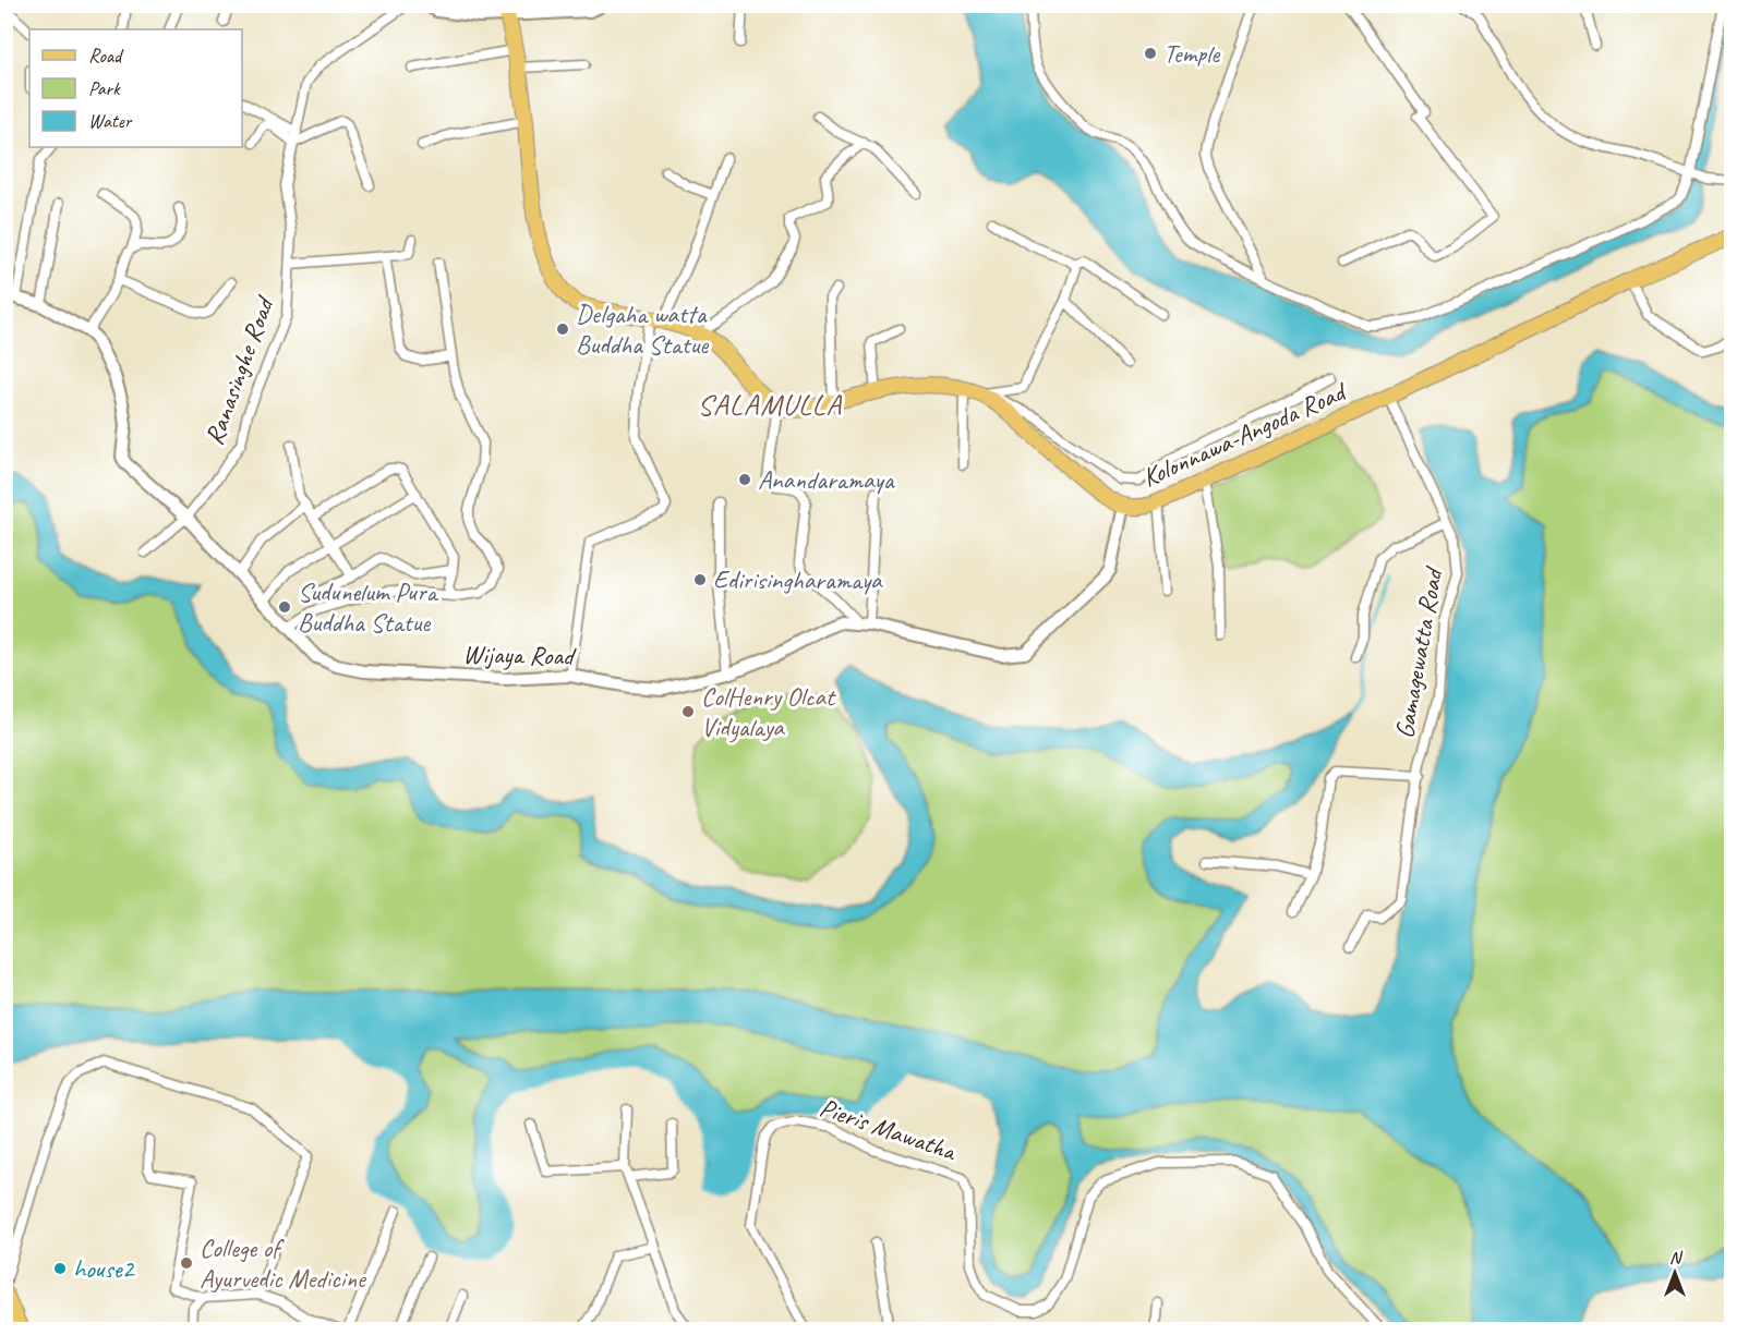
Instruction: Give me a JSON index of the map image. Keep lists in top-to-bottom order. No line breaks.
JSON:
{"streets":{"main road":["Kolonnawa-Angoda Road"],"street":["Ranasinghe Road","Gamagewatta Road","Wijaya Road","Pieris Mawatha"]},"crossings":[["Ranasinghe Road","Wijaya Road"],["Kolonnawa-Angoda Road","Gamagewatta Road"],["Kolonnawa-Angoda Road","Wijaya Road"]],"districts":["SALAMULLA"],"places":["Temple","Delgaha watta Buddha Statue","Anandaramaya","Edirisingharamaya","Sudunelum Pura Buddha Statue","ColHenry Olcat Vidyalaya","College of Ayurvedic Medicine","house2"],"legend":["Road","Park","Water"],"north":"top"}
